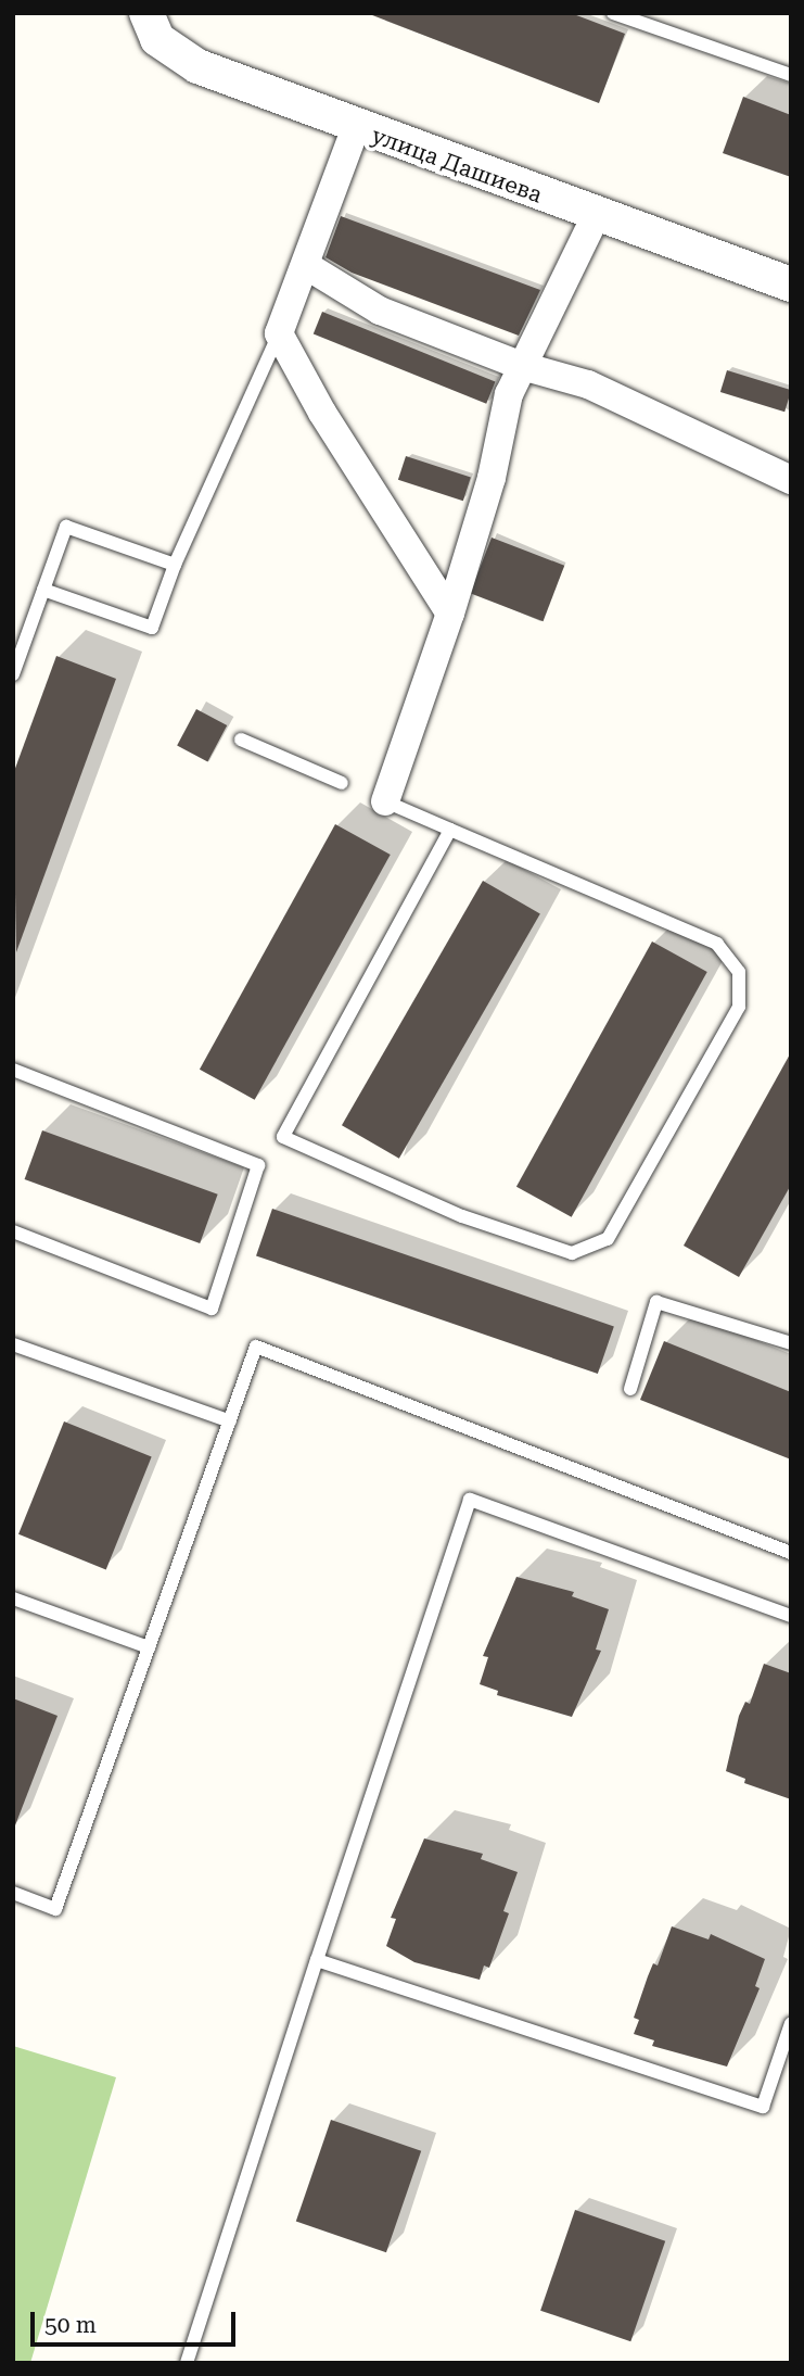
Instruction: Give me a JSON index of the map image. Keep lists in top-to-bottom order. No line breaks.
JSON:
{"streets":{"street":["улица Дашиева"]},"scale_bar":"50 m"}
